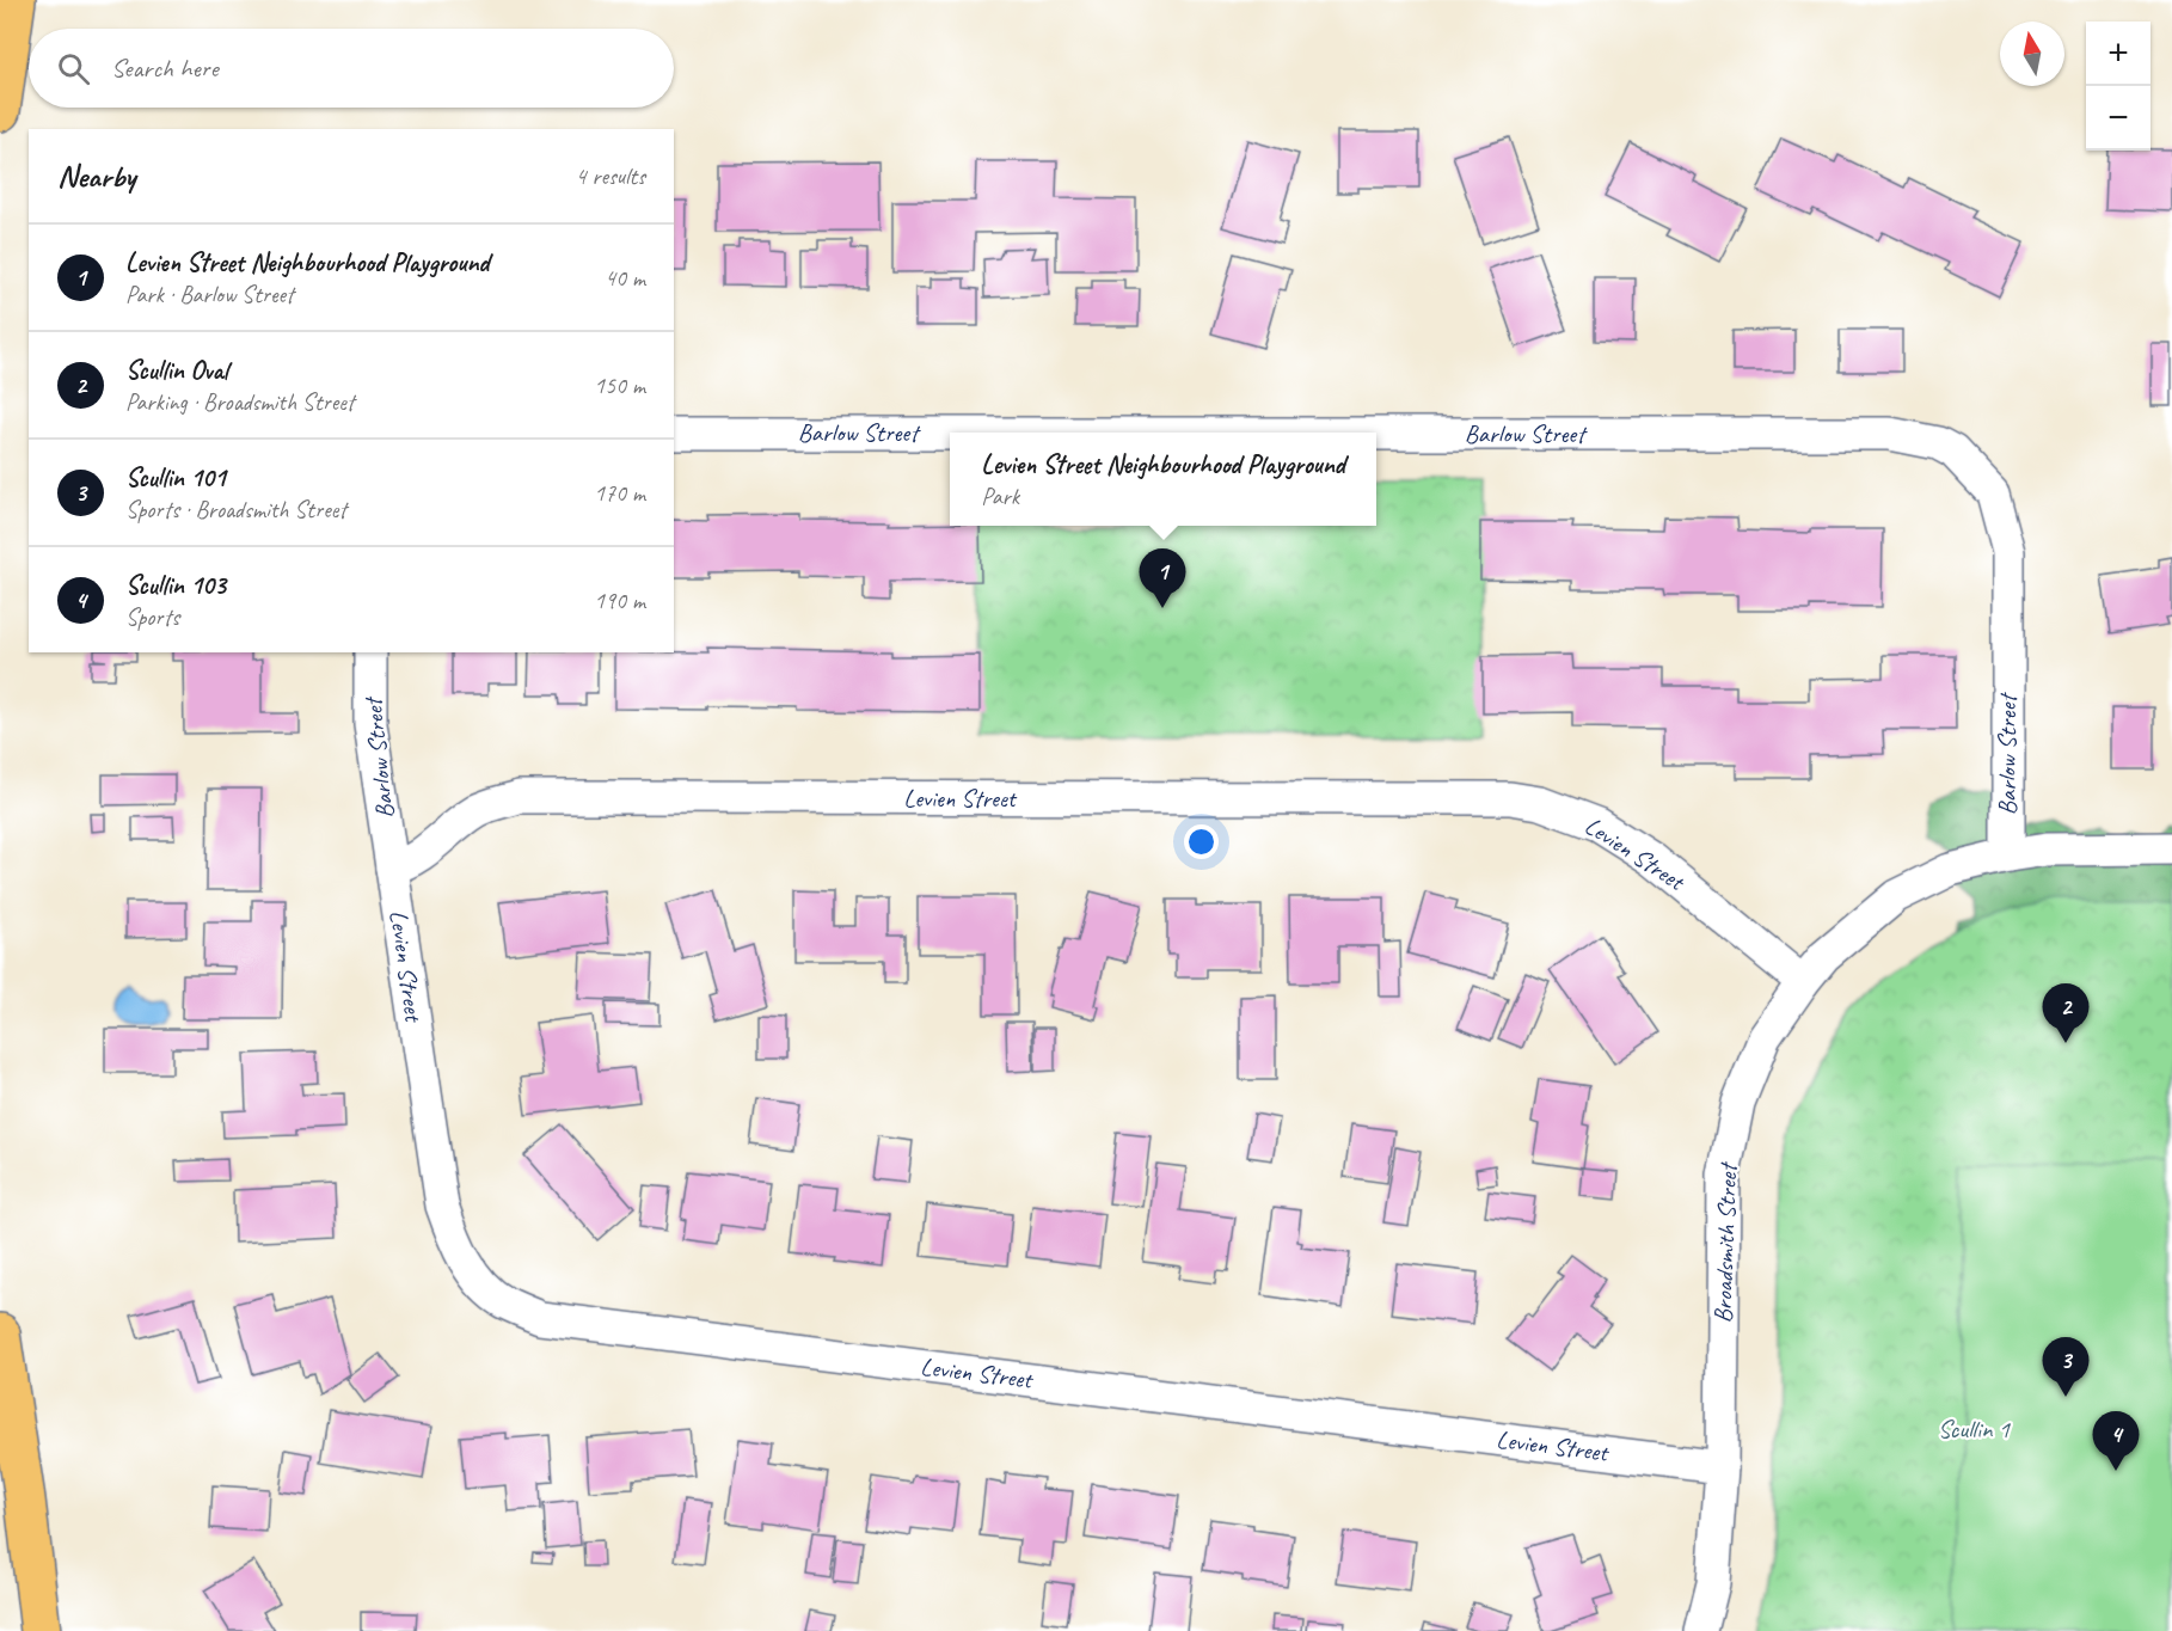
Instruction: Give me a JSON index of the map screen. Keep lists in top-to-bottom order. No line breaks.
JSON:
{"streets":{"street":["Barlow Street","Levien Street","Broadsmith Street"]},"crossings":[["Barlow Street","Levien Street"],["Barlow Street","Broadsmith Street"],["Levien Street","Broadsmith Street"]],"parks":["Scullin 1"],"north":"top","page":{"map_buttons":["+","−"],"search":"Search here","heading":["Nearby","4 results"],"list":[{"mark":"1","name":"Levien Street Neighbourhood Playground","note":"Park · Barlow Street","value":"40 m"},{"mark":"2","name":"Scullin Oval","note":"Parking · Broadsmith Street","value":"150 m"},{"mark":"3","name":"Scullin 101","note":"Sports · Broadsmith Street","value":"170 m"},{"mark":"4","name":"Scullin 103","note":"Sports","value":"190 m"}],"popup":["Levien Street Neighbourhood Playground","Park"],"pins":["1","2","3","4"]}}
